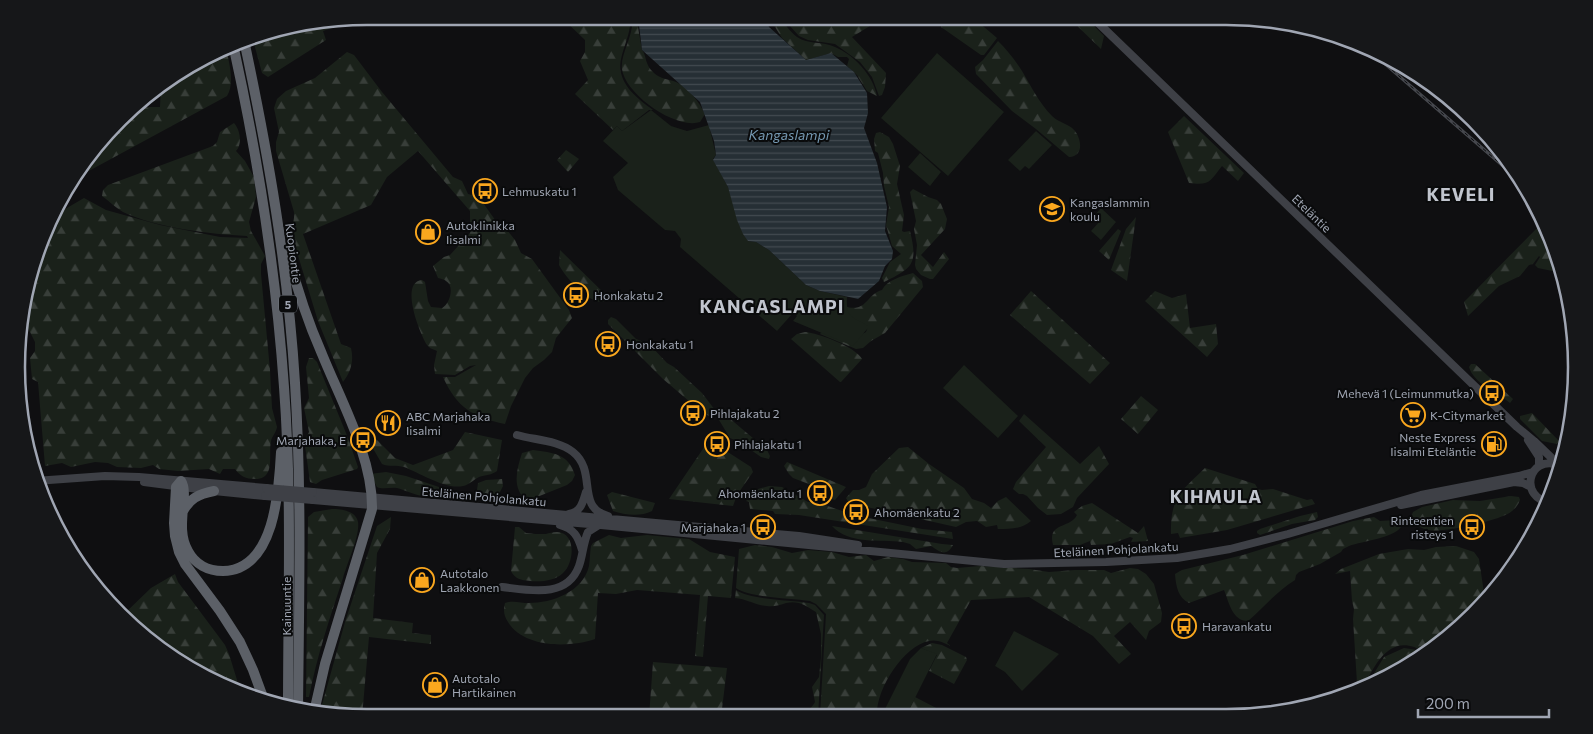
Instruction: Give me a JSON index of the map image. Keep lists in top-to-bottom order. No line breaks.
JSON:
{"streets":{"highway":["Kuopiontie","5","Kainuuntie"],"main road":["Eteläntie","Eteläinen Pohjolankatu"]},"crossings":[["Kuopiontie","Kainuuntie"]],"districts":["KEVELI","KANGASLAMPI","KIHMULA"],"water":["Kangaslampi"],"places":{"bus stop":["Lehmuskatu 1","Honkakatu 2","Honkakatu 1","Mehevä 1 (Leimunmutka)","Pihlajakatu 2","Marjahaka, E","Pihlajakatu 1","Ahomäenkatu 1","Ahomäenkatu 2","Marjahaka 1","Rinteentien risteys 1","Haravankatu"],"school or university":["Kangaslammin koulu"],"shop":["Autoklinikka Iisalmi","Autotalo Laakkonen","Autotalo Hartikainen"],"supermarket":["K-Citymarket"],"restaurant":["ABC Marjahaka Iisalmi"],"fuel station":["Neste Express Iisalmi Eteläntie"]},"scale_bar":"200 m"}
